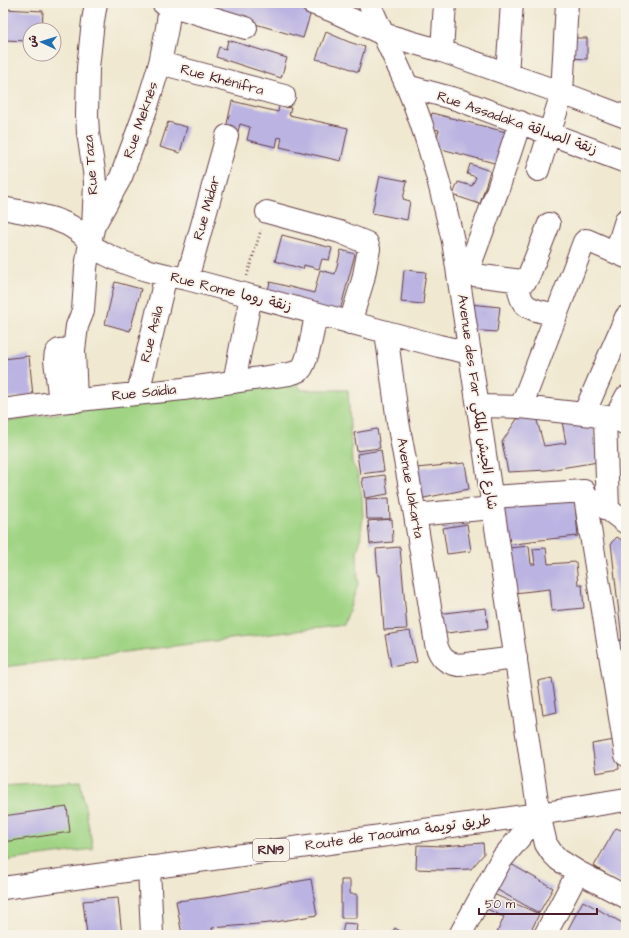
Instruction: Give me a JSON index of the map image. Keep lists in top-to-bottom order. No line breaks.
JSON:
{"streets":{"street":["Rue Khénifra","Rue Meknès","Rue Assadaka زنقة الصداقة","Rue Taza","Rue Midar","Rue Rome زنقة روما","Rue Asila","Rue Saïdia","Avenue des Far شارع الجيش الملكي","Avenue Jakarta","Route de Taouima طريق تويمة","RN19"]},"crossings":[["Rue Khénifra","Rue Meknès"],["Rue Meknès","Rue Taza"],["Rue Meknès","Rue Rome زنقة روما"],["Rue Assadaka زنقة الصداقة","Avenue des Far شارع الجيش الملكي"],["Rue Taza","Rue Rome زنقة روما"],["Rue Taza","Rue Saïdia"],["Rue Midar","Rue Rome زنقة روما"],["Rue Rome زنقة روما","Rue Asila"],["Rue Rome زنقة روما","Rue Saïdia"],["Rue Rome زنقة روما","Avenue des Far شارع الجيش الملكي"],["Rue Rome زنقة روما","Avenue Jakarta"],["Rue Asila","Rue Saïdia"],["Avenue des Far شارع الجيش الملكي","Avenue Jakarta"],["Avenue des Far شارع الجيش الملكي","Route de Taouima طريق تويمة"]],"scale_bar":"50 m","north":"left"}
